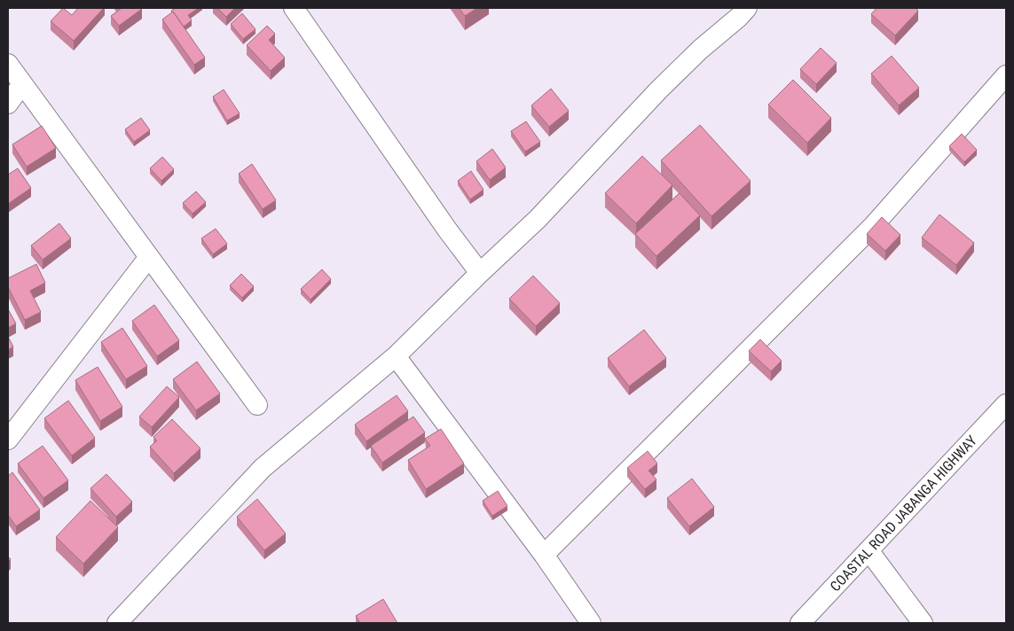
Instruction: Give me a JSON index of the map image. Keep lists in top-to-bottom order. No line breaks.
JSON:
{"streets":{"street":["COASTAL ROAD JABANGA HIGHWAY"]}}
